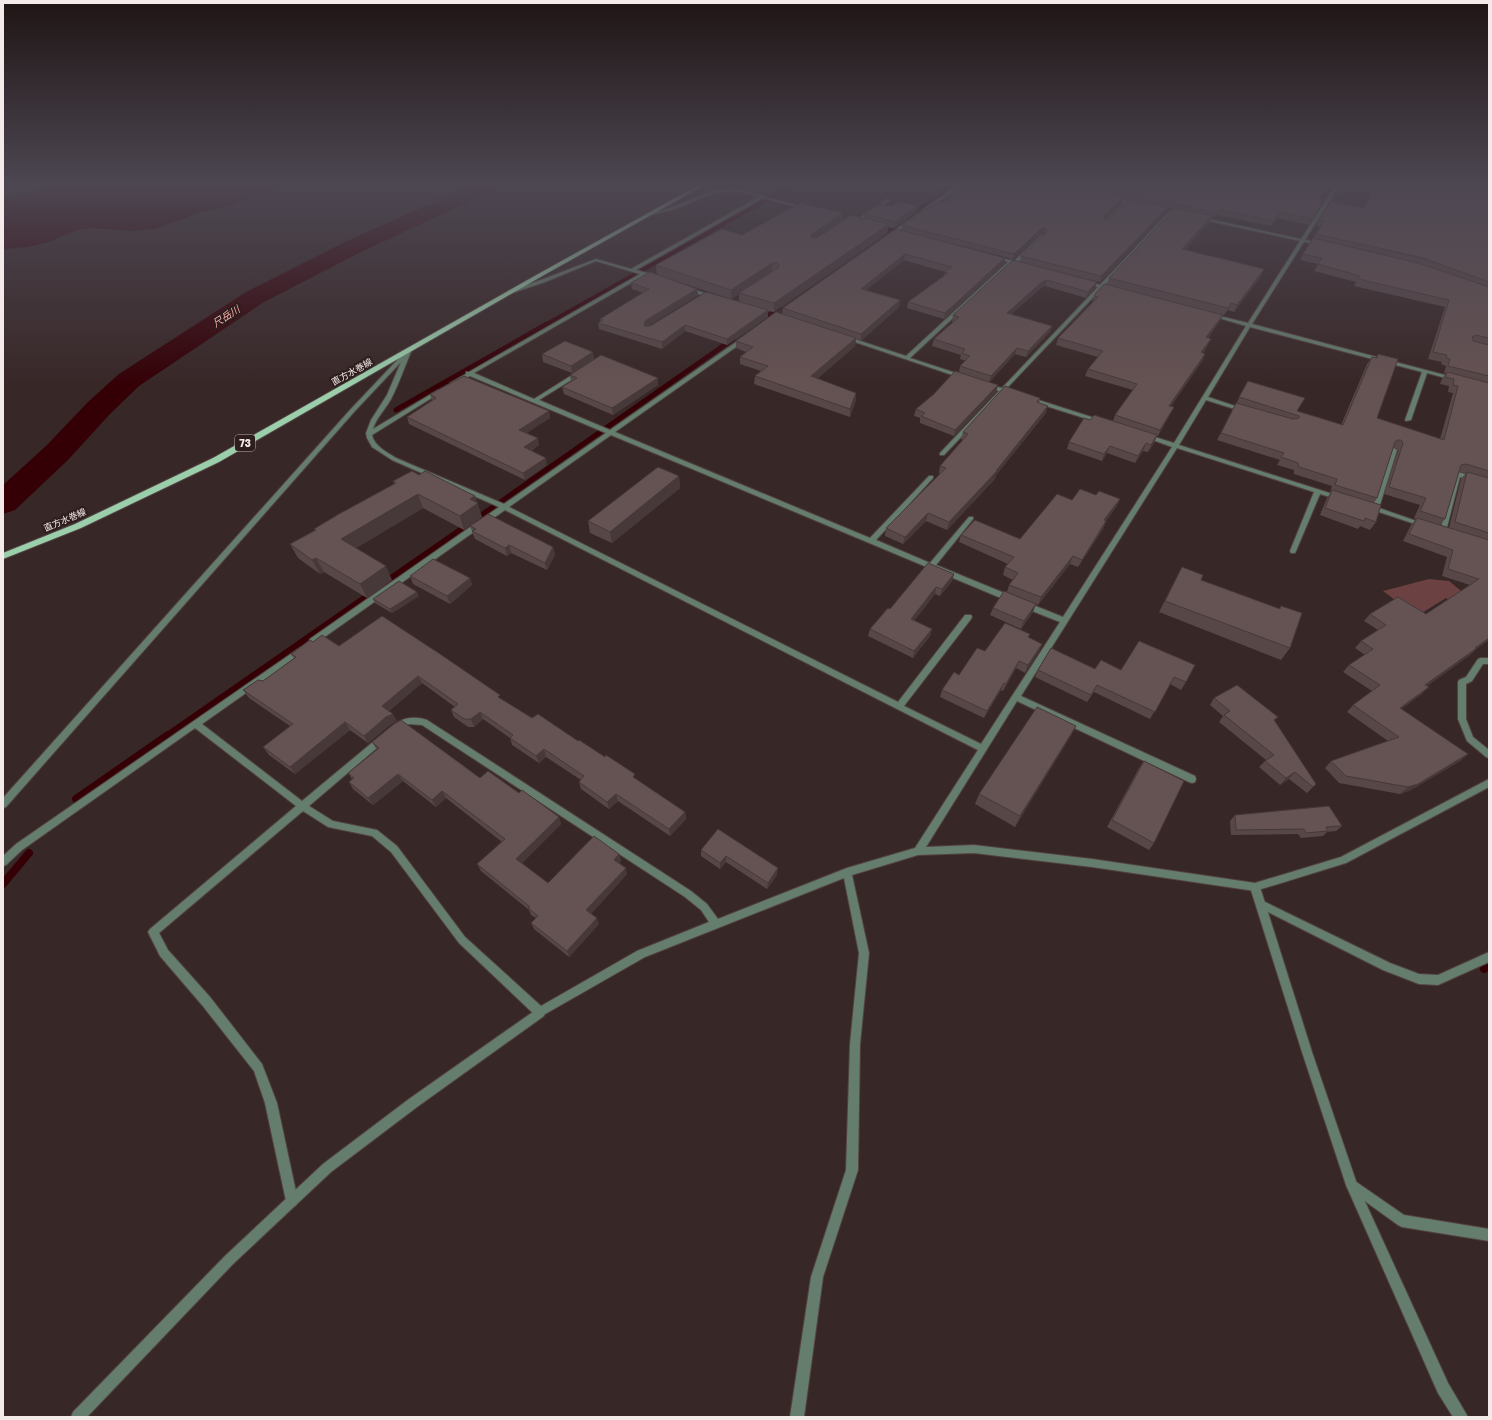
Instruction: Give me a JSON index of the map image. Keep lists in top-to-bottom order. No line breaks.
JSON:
{"streets":{"main road":["直方水巻線","73"]},"water":["尺岳川"]}
